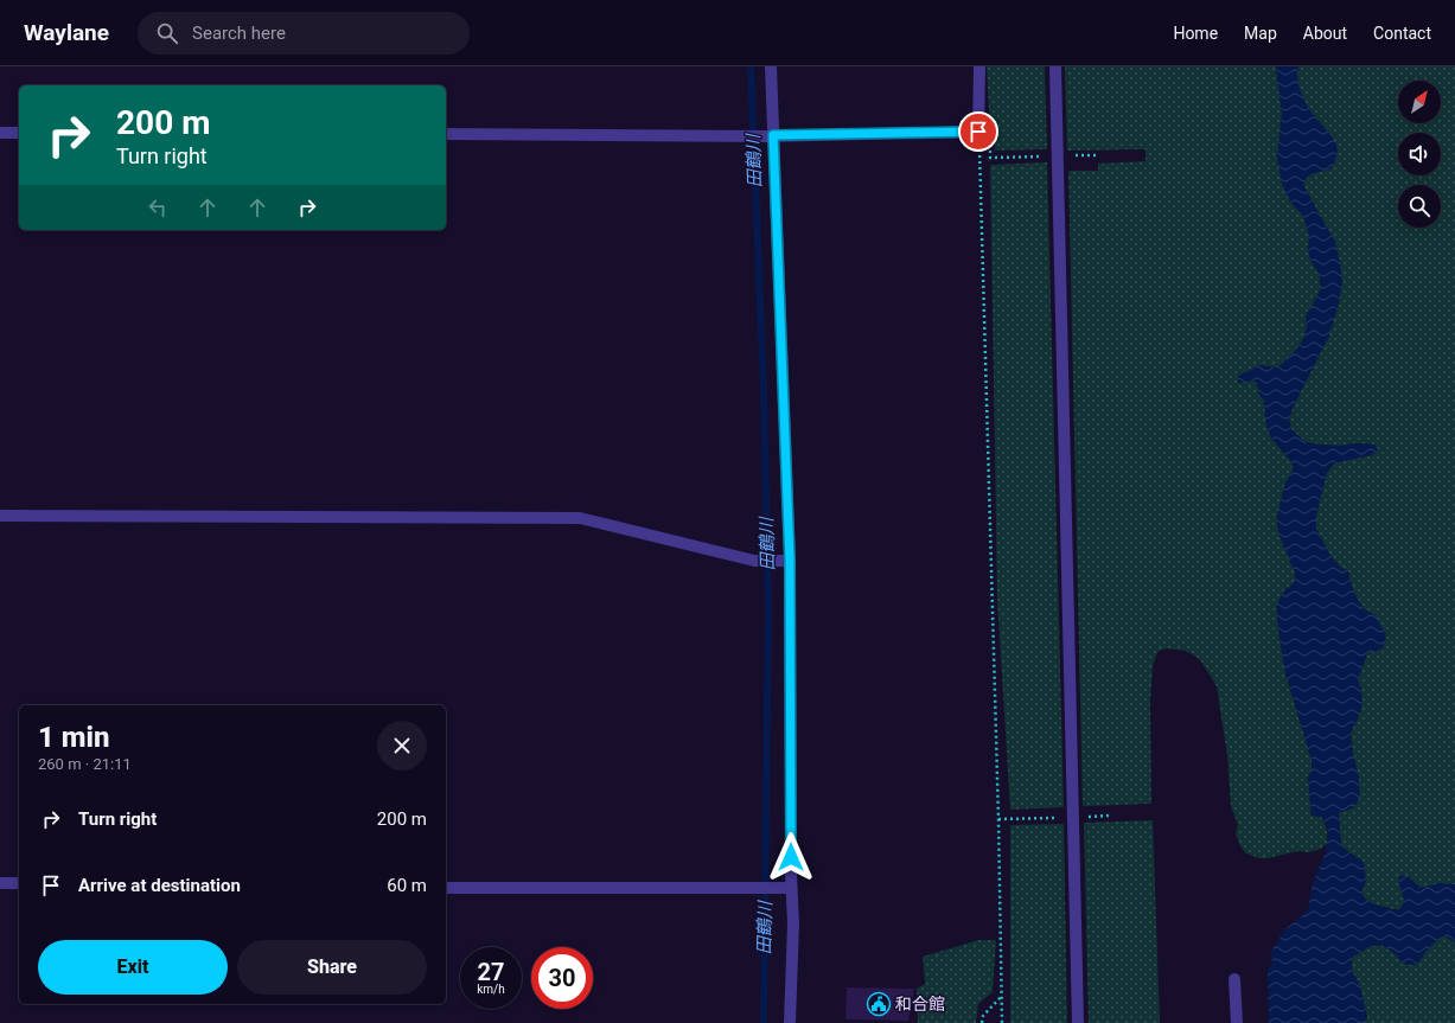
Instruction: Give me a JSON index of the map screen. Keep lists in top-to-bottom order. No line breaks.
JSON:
{"water":["田鶴川"],"places":{"public building":["和合館"]},"north":"top right","page":{"header":"Waylane","search":"Search here","nav":["Home","Map","About","Contact"],"turn":["200 m","Turn right"],"heading":["1 min","260 m · 21:11"],"list":[{"name":"Turn right","value":"200 m"},{"name":"Arrive at destination","value":"60 m"}],"buttons":["Exit","Share"],"speed":"27 km/h","limit":"30"}}
